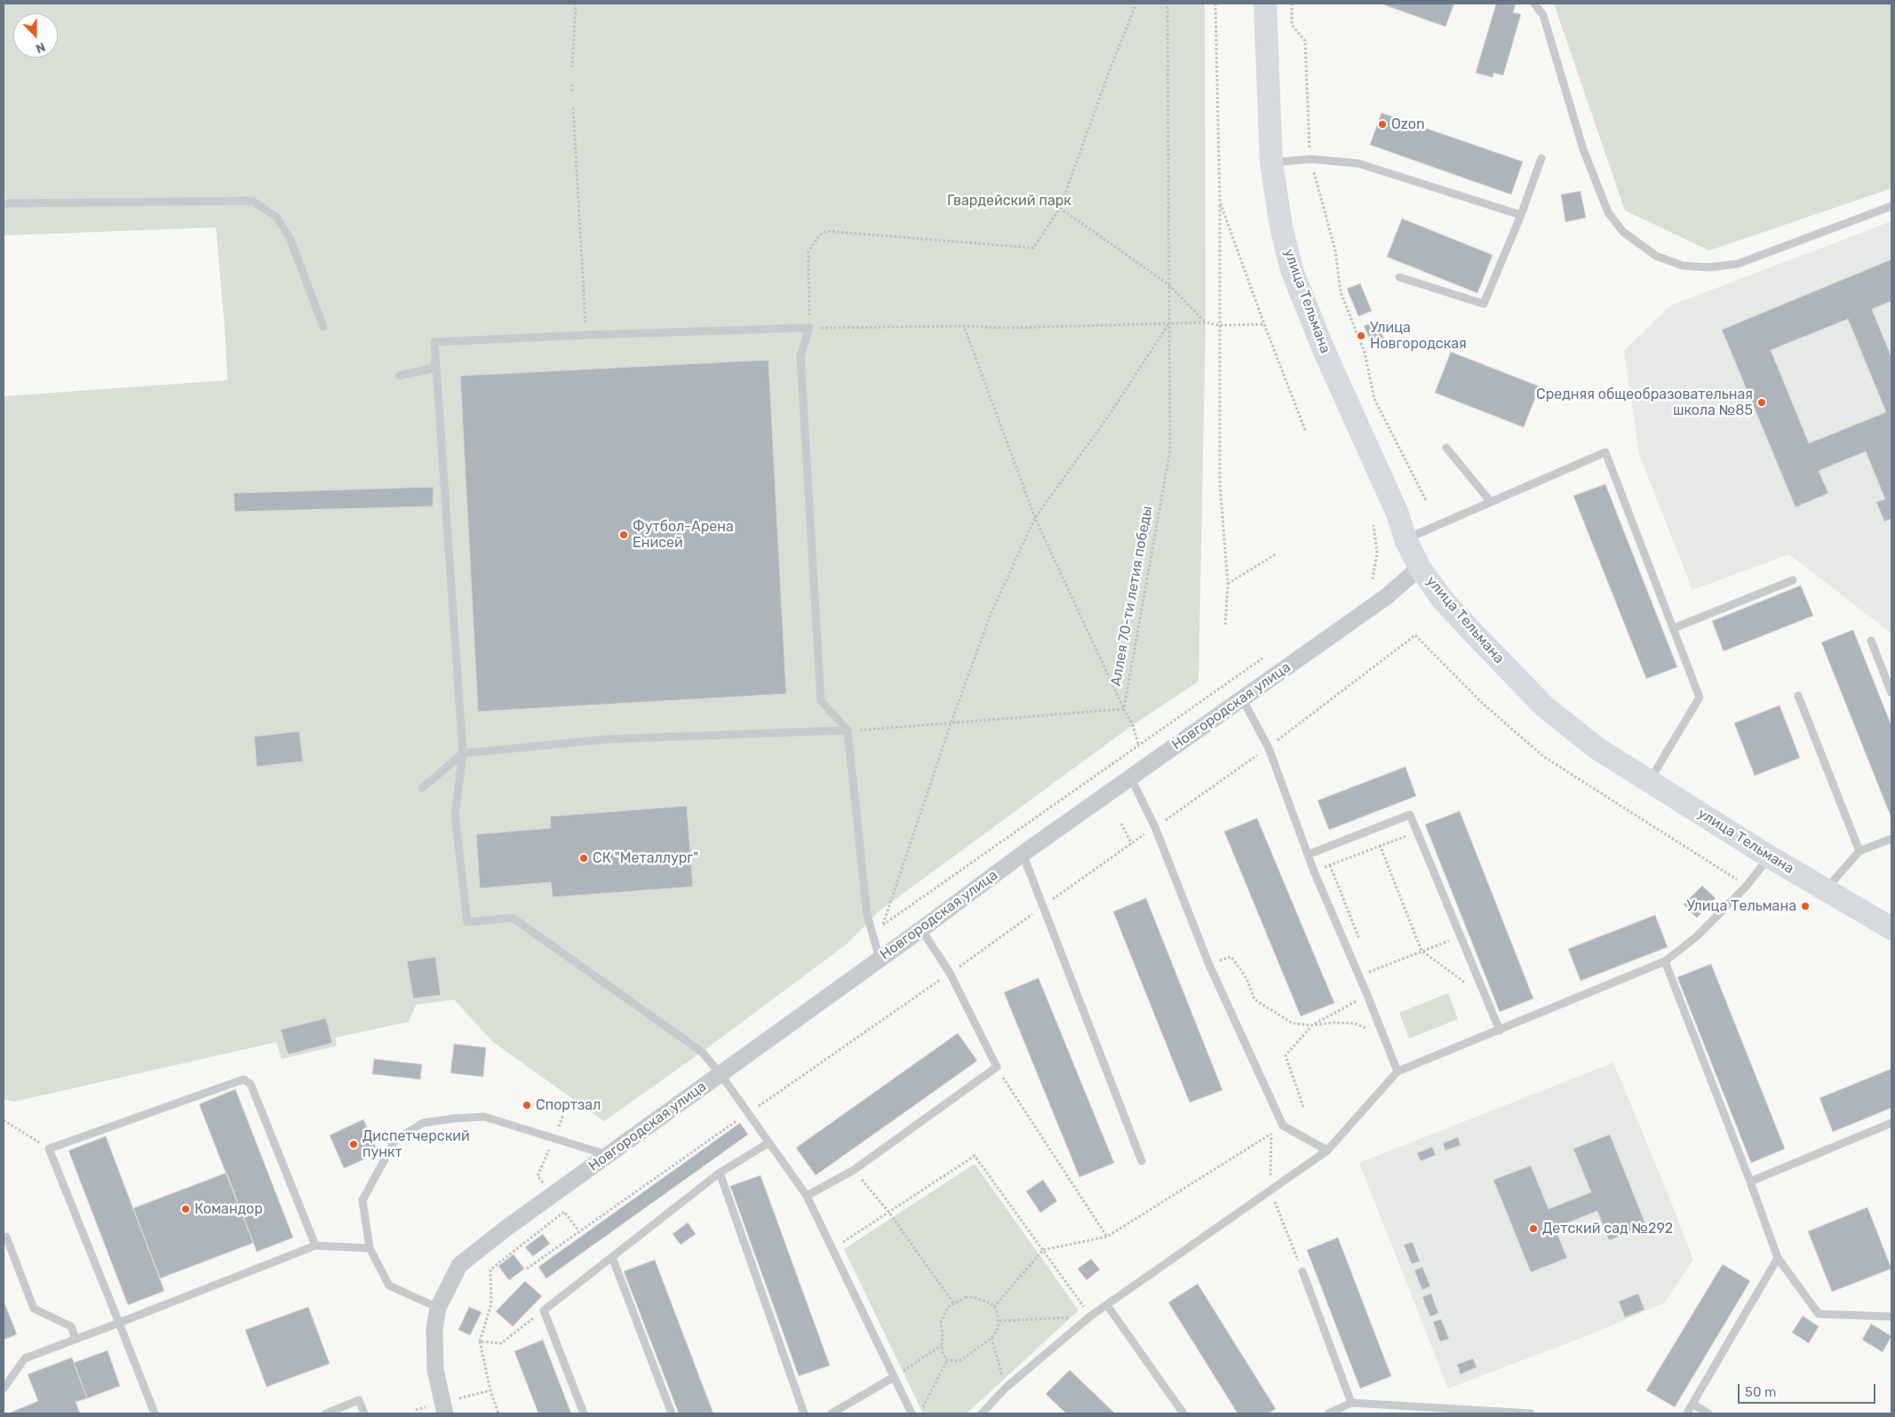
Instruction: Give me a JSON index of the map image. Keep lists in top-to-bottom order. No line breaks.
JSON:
{"streets":{"main road":["улица Тельмана"],"street":["Новгородская улица"],"path":["Аллея 70-ти летия победы"]},"crossings":[["улица Тельмана","Новгородская улица"]],"parks":["Гвардейский парк"],"places":["Ozon","Улица Новгородская","Средняя общеобразовательная школа №85","Футбол-Арена Енисей","СК \"Металлург\"","Улица Тельмана","Спортзал","Диспетчерский пункт","Командор","Детский сад №292"],"scale_bar":"50 m","north":"bottom"}
